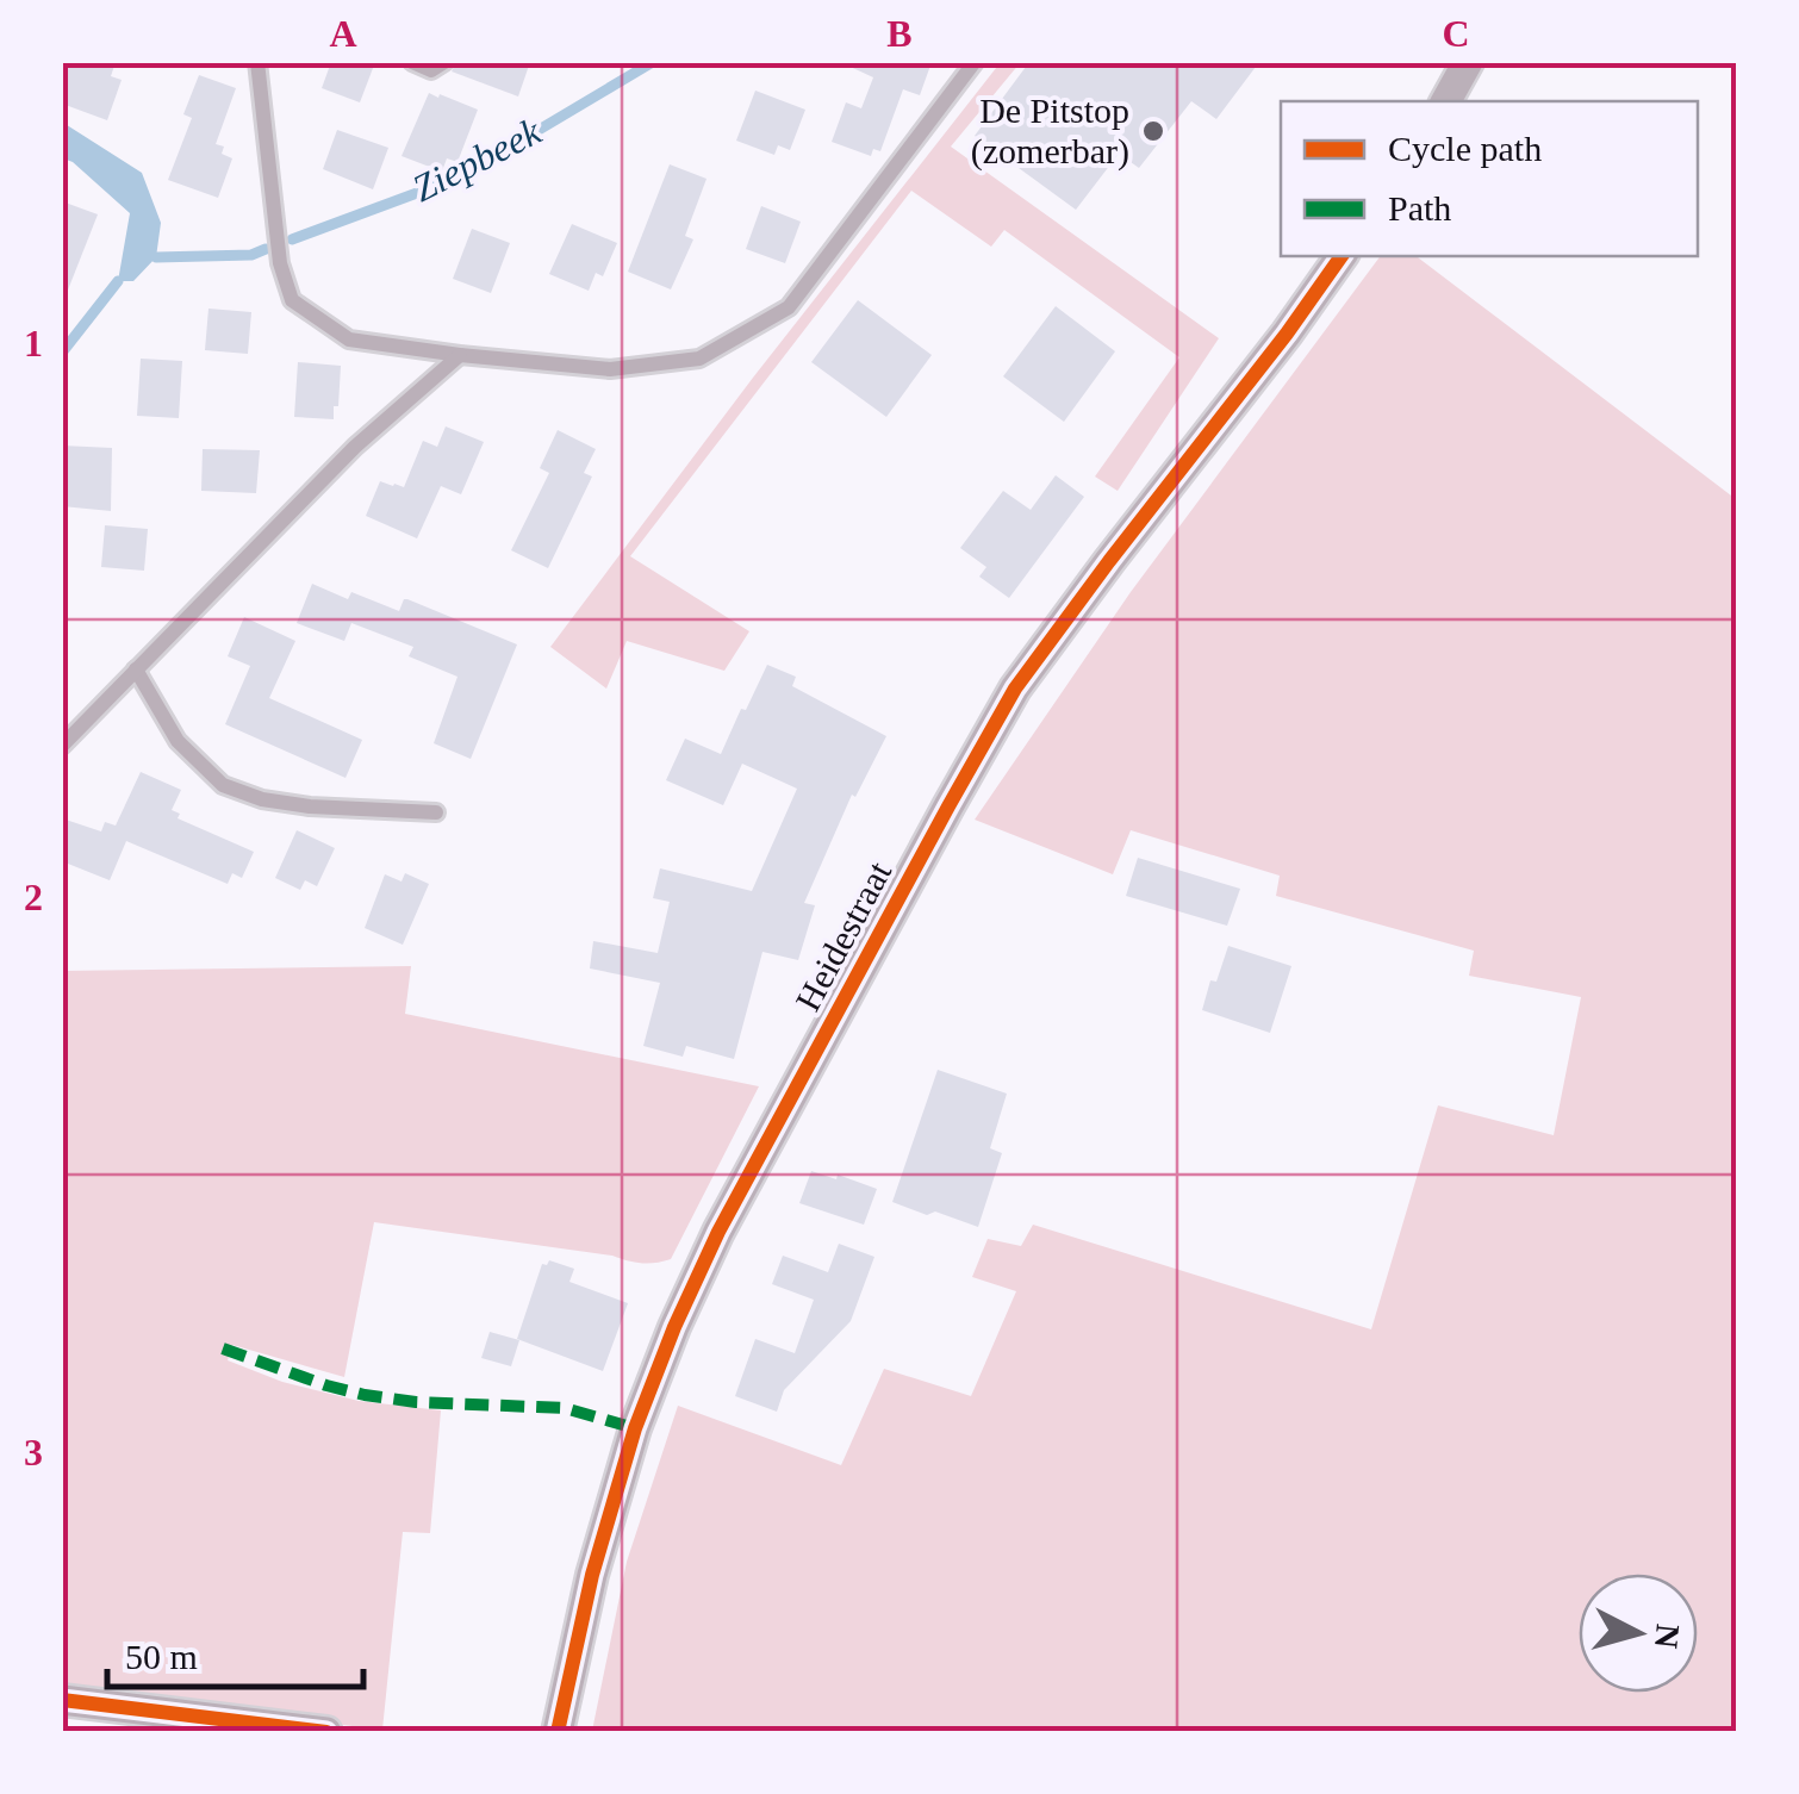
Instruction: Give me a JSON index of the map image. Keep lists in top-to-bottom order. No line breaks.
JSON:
{"streets":{"street":["Heidestraat"]},"water":["Ziepbeek"],"places":["De Pitstop (zomerbar)"],"legend":["Cycle path","Path"],"scale_bar":"50 m","north":"right","grid":{"columns":["A","B","C"],"rows":["1","2","3"]}}
